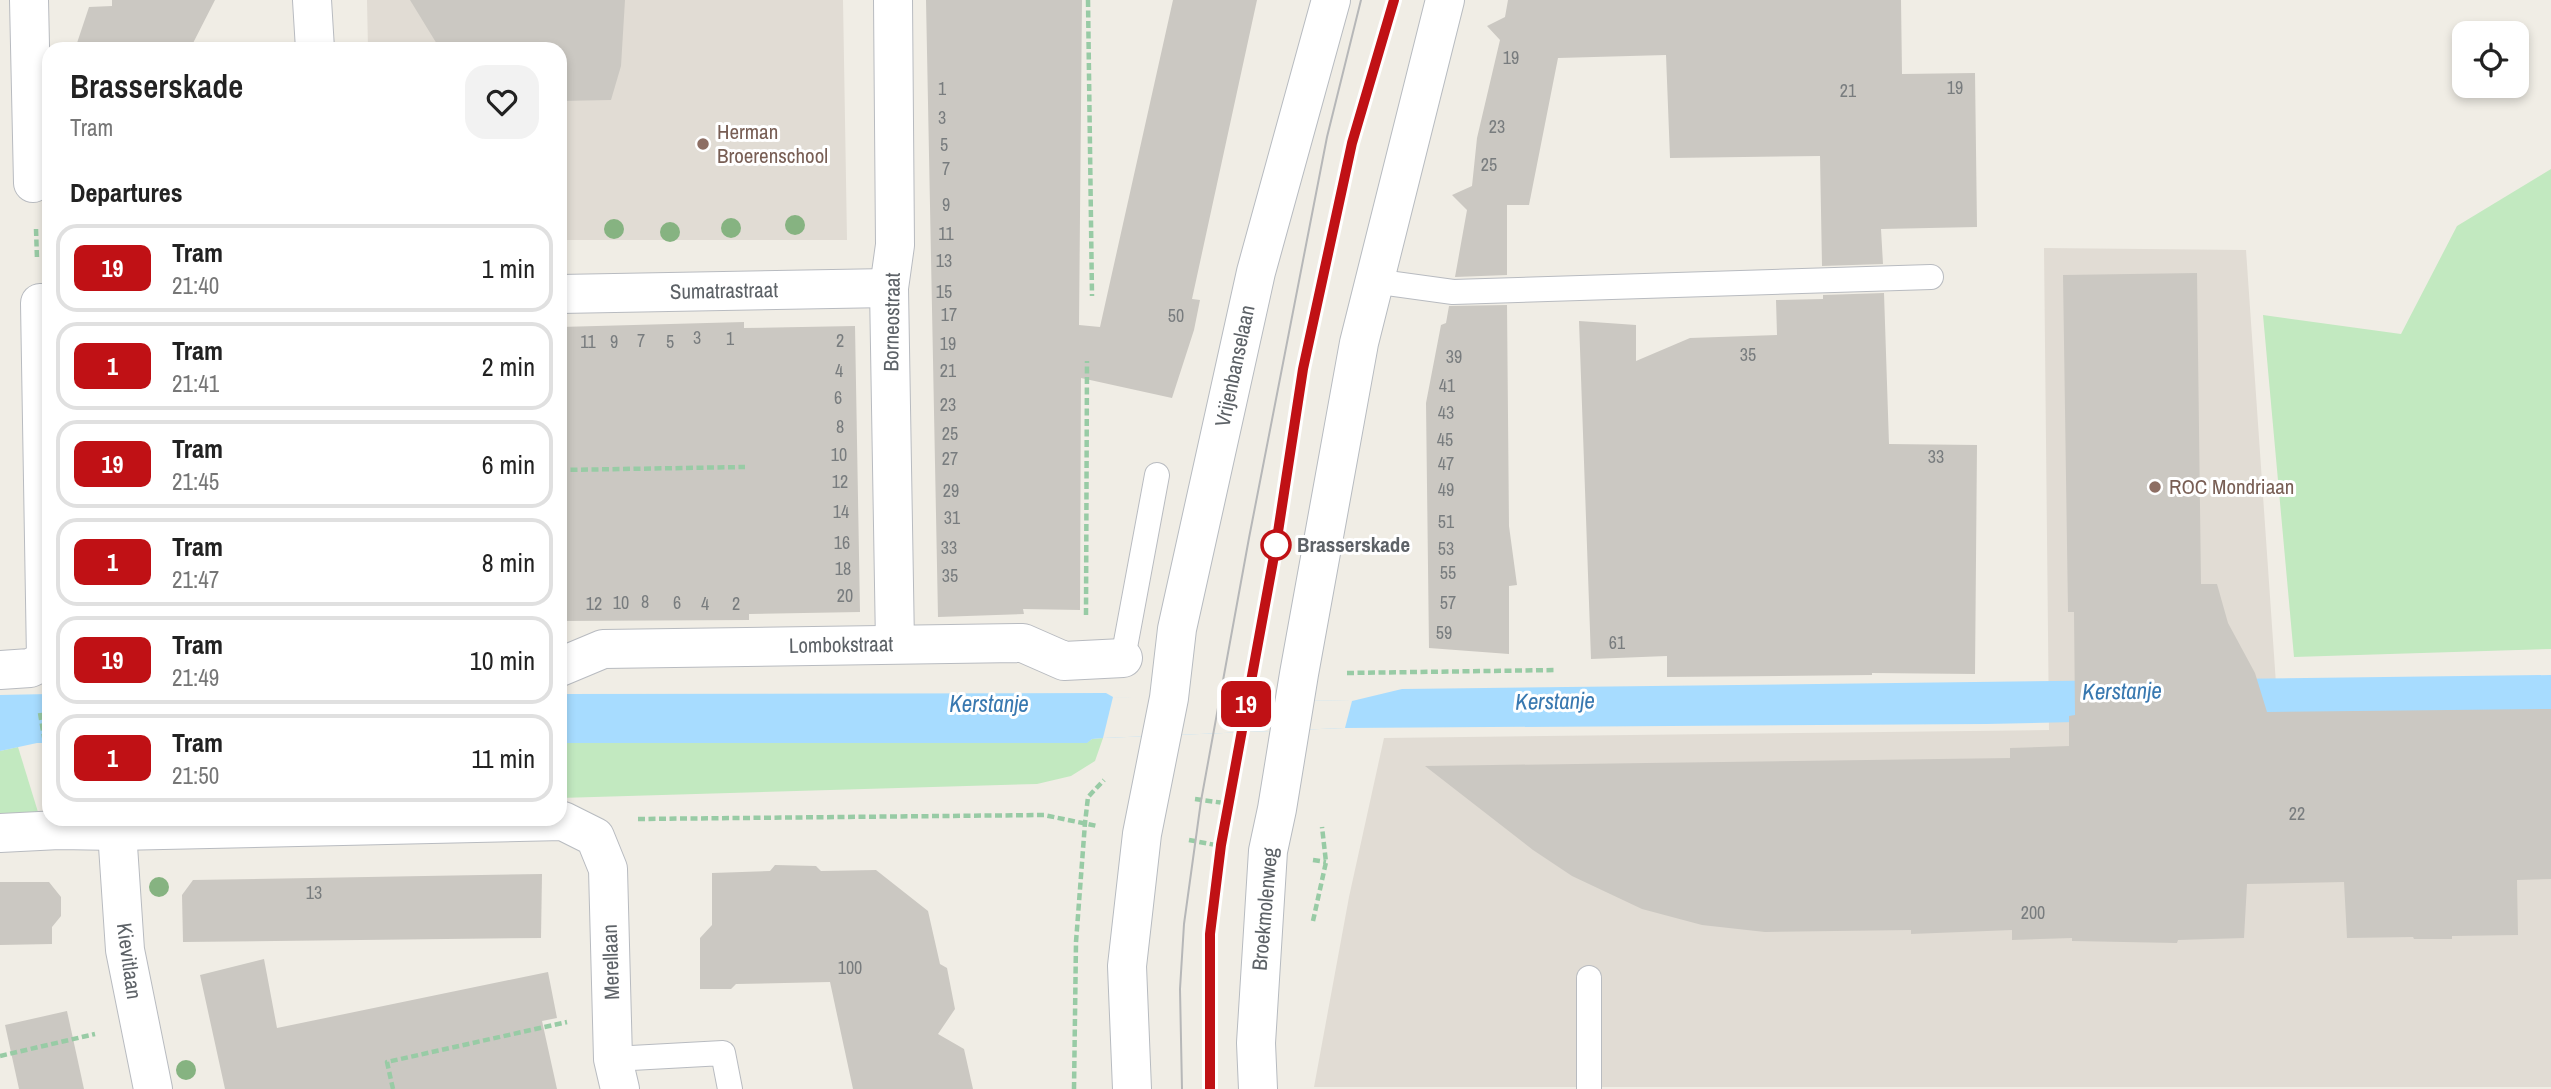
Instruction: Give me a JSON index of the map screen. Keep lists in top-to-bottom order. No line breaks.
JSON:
{"streets":{"street":["Sumatrastraat","Borneostraat","Vrijenbanselaan","Lombokstraat","Broekmolenweg","Kievitlaan","Merellaan"]},"crossings":[["Sumatrastraat","Borneostraat"],["Borneostraat","Lombokstraat"]],"water":["Kerstanje"],"places":["Herman Broerenschool","ROC Mondriaan","Brasserskade"],"lines":["tram line 19"],"house_numbers":["19","19","1","21","3","23","5","25","7","9","11","13","15","17","50","3","1","7","2","11","9","5","19","35","39","4","21","41","6","23","43","8","25","45","10","33","27","47","12","49","29","14","31","51","16","33","53","18","55","35","20","8","10","6","57","12","4","2","59","61","22","13","200","100"],"page":{"on_map":"19","heading":[["Brasserskade","Tram"],"Departures"],"list":[{"mark":"19","name":"Tram","note":"21:40","value":"1 min"},{"mark":"1","name":"Tram","note":"21:41","value":"2 min"},{"mark":"19","name":"Tram","note":"21:45","value":"6 min"},{"mark":"1","name":"Tram","note":"21:47","value":"8 min"},{"mark":"19","name":"Tram","note":"21:49","value":"10 min"},{"mark":"1","name":"Tram","note":"21:50","value":"11 min"}]}}
